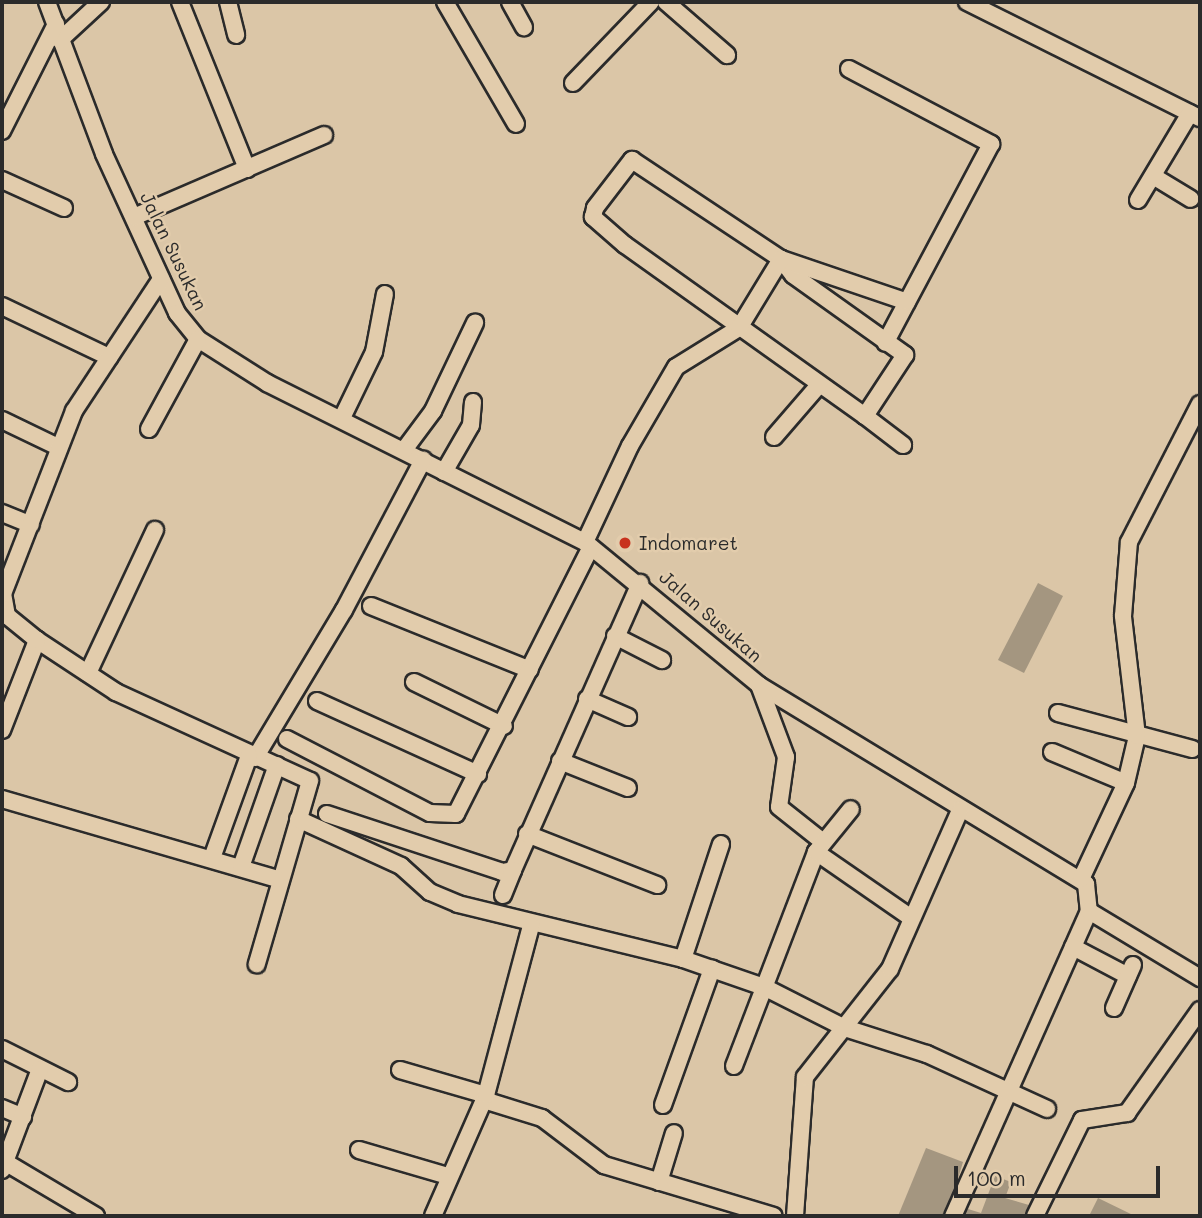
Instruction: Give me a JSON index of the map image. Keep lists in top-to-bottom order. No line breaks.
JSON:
{"streets":{"street":["Jalan Susukan"]},"places":["Indomaret"],"scale_bar":"100 m"}
